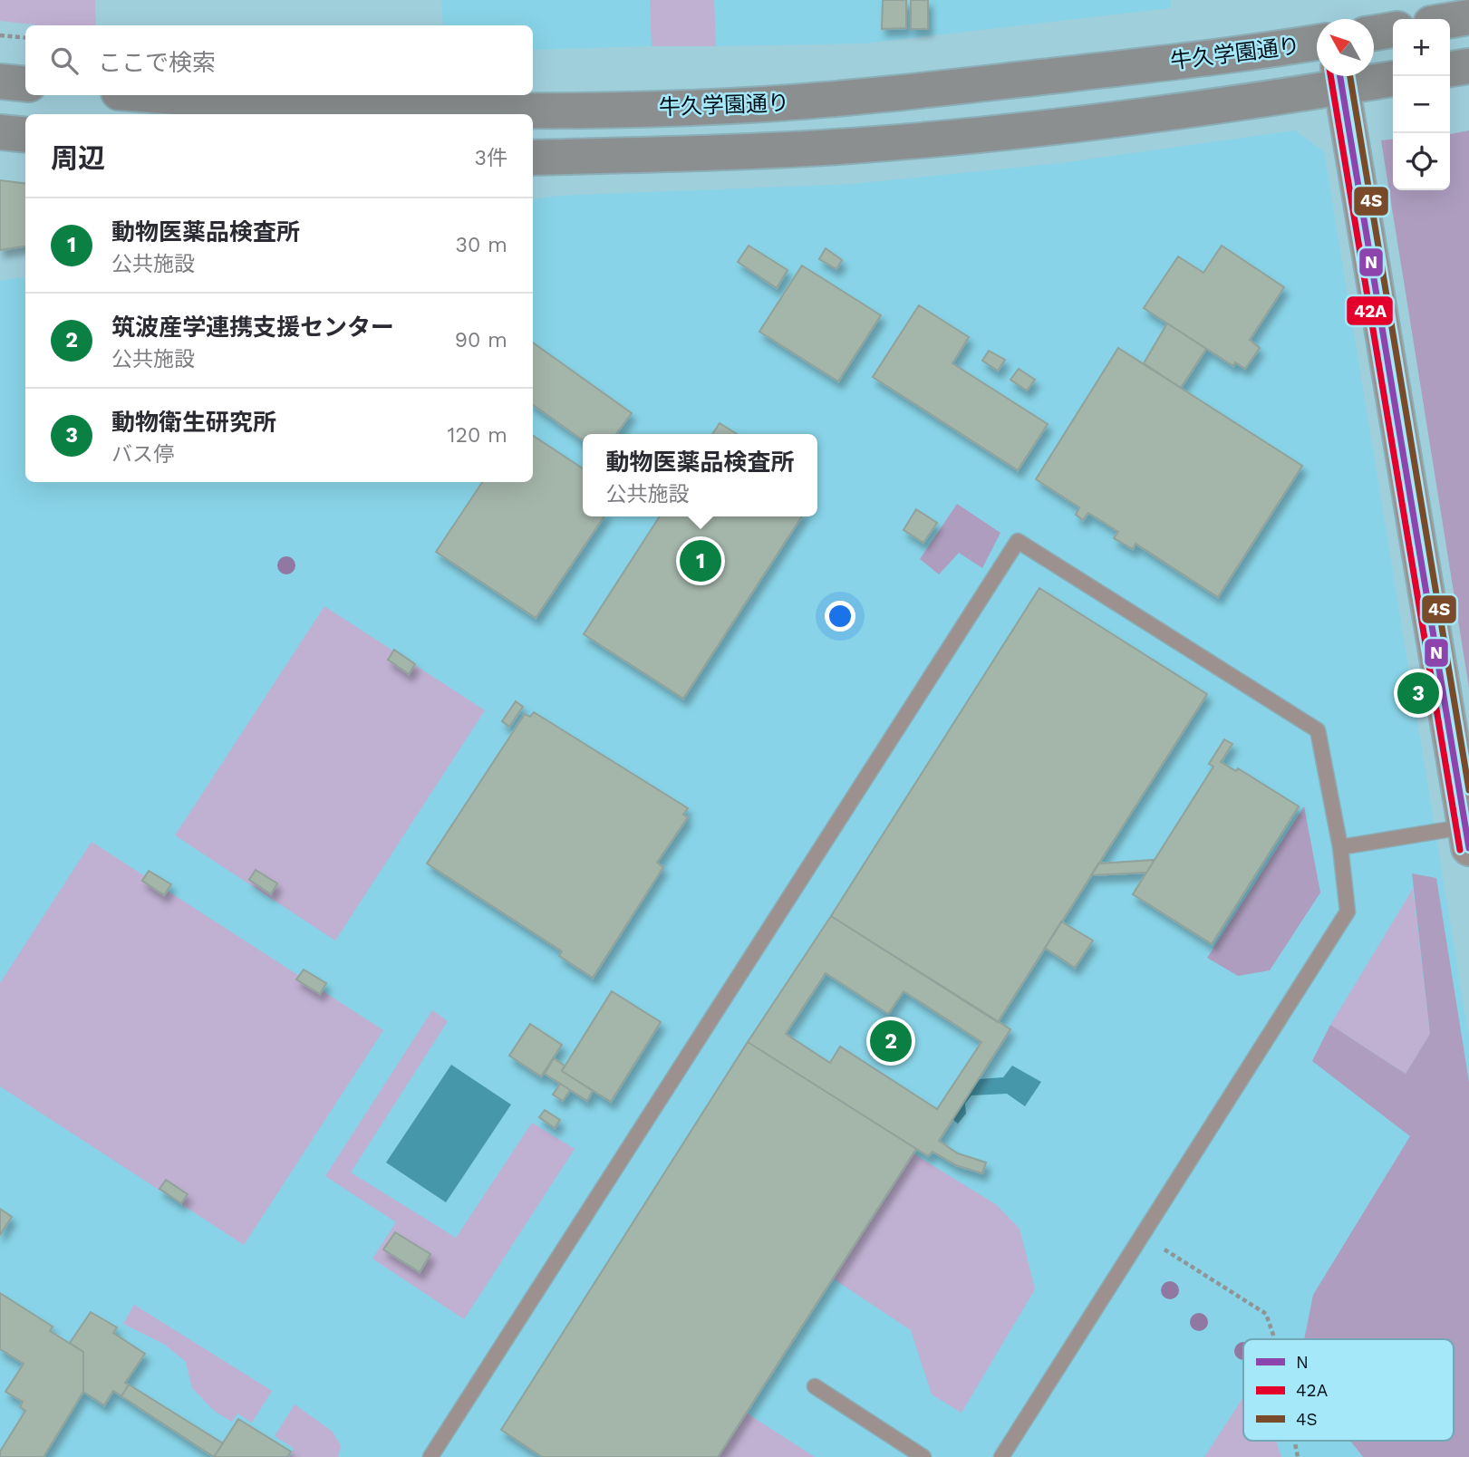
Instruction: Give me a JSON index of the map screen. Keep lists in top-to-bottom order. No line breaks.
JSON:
{"streets":{"highway":["牛久学園通り"]},"lines":["transit line N","transit line 42A","transit line 4S"],"legend":["N","42A","4S"],"north":"top left","page":{"map_buttons":["+","−"],"search":"ここで検索","heading":["周辺","3件"],"list":[{"mark":"1","name":"動物医薬品検査所","note":"公共施設","value":"30 m"},{"mark":"2","name":"筑波産学連携支援センター","note":"公共施設","value":"90 m"},{"mark":"3","name":"動物衛生研究所","note":"バス停","value":"120 m"}],"popup":["動物医薬品検査所","公共施設"],"pins":["1","3","2"]}}
